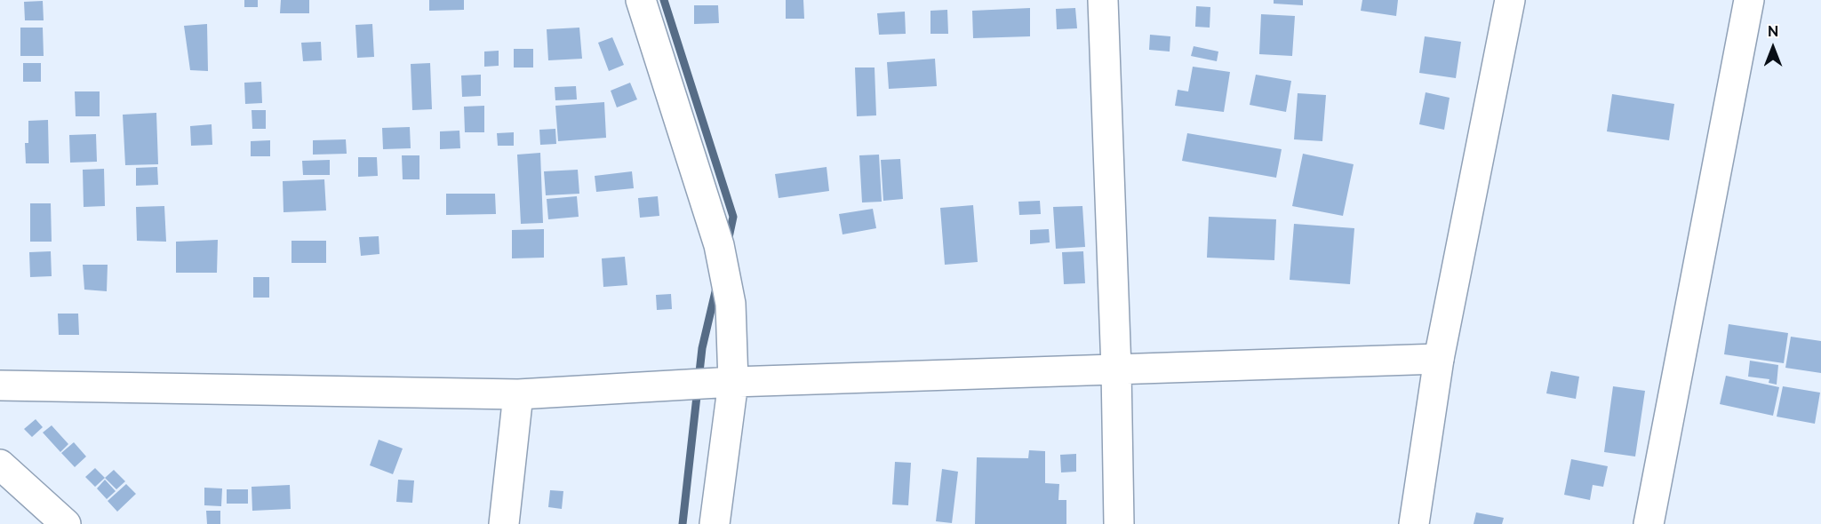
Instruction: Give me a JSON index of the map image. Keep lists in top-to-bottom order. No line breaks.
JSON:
{"north":"top"}
